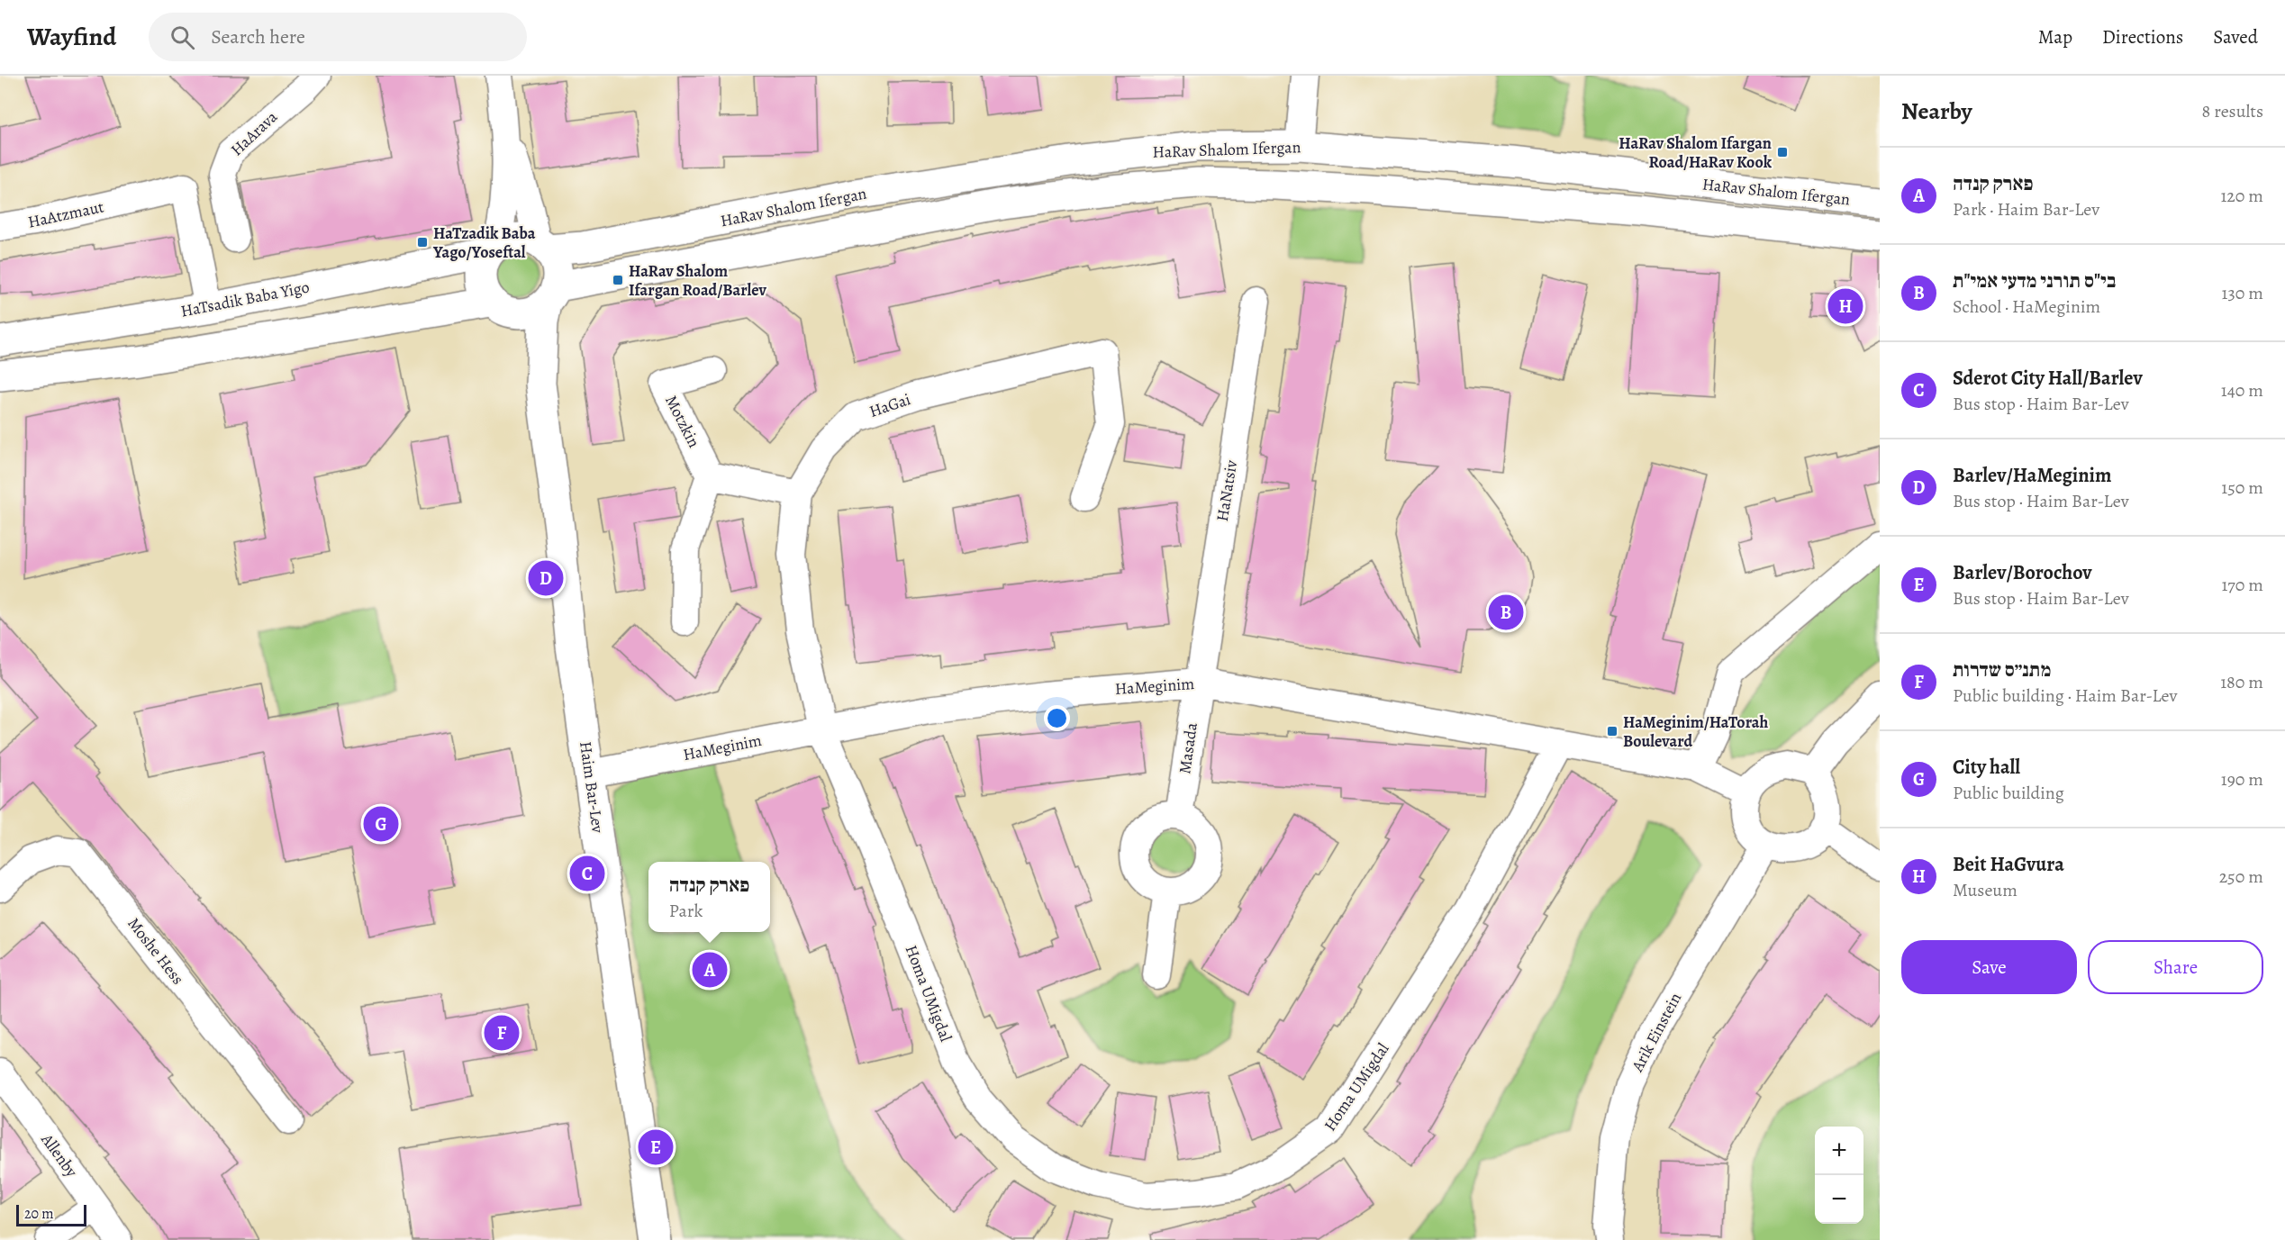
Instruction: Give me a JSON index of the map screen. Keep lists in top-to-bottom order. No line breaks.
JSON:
{"streets":{"main road":["HaRav Shalom Ifergan","HaTsadik Baba Yigo","Haim Bar-Lev"],"street":["HaArava","HaAtzmaut","HaGai","Motzkin","HaNatsiv","HaMeginim","Masada","Moshe Hess","Homa UMigdal","Arik Einstein","Allenby"]},"crossings":[["HaRav Shalom Ifergan","HaTsadik Baba Yigo"],["HaRav Shalom Ifergan","Haim Bar-Lev"],["HaAtzmaut","HaTsadik Baba Yigo"],["HaTsadik Baba Yigo","Haim Bar-Lev"],["HaGai","HaMeginim"],["HaGai","Homa UMigdal"],["HaNatsiv","HaMeginim"],["HaNatsiv","Masada"],["HaMeginim","Masada"],["HaMeginim","Haim Bar-Lev"],["HaMeginim","Homa UMigdal"],["HaMeginim","Arik Einstein"]],"places":{"transit":["HaRav Shalom Ifargan Road/HaRav Kook","HaTzadik Baba Yago/Yoseftal","HaRav Shalom Ifargan Road/Barlev","HaMeginim/HaTorah Boulevard"]},"scale_bar":"20 m","page":{"header":"Wayfind","search":"Search here","nav":["Map","Directions","Saved"],"heading":["Nearby","8 results"],"list":[{"mark":"A","name":"פארק קנדה","note":"Park · Haim Bar-Lev","value":"120 m"},{"mark":"B","name":"בי\"ס תורני מדעי אמי\"ת","note":"School · HaMeginim","value":"130 m"},{"mark":"C","name":"Sderot City Hall/Barlev","note":"Bus stop · Haim Bar-Lev","value":"140 m"},{"mark":"D","name":"Barlev/HaMeginim","note":"Bus stop · Haim Bar-Lev","value":"150 m"},{"mark":"E","name":"Barlev/Borochov","note":"Bus stop · Haim Bar-Lev","value":"170 m"},{"mark":"F","name":"מתנ״ס שדרות","note":"Public building · Haim Bar-Lev","value":"180 m"},{"mark":"G","name":"City hall","note":"Public building","value":"190 m"},{"mark":"H","name":"Beit HaGvura","note":"Museum","value":"250 m"}],"pins":["H","D","B","G","C","A","F","E"],"popup":["פארק קנדה","Park"],"buttons":["Save","Share"],"map_buttons":["+","−"],"scale":"20 m"}}
